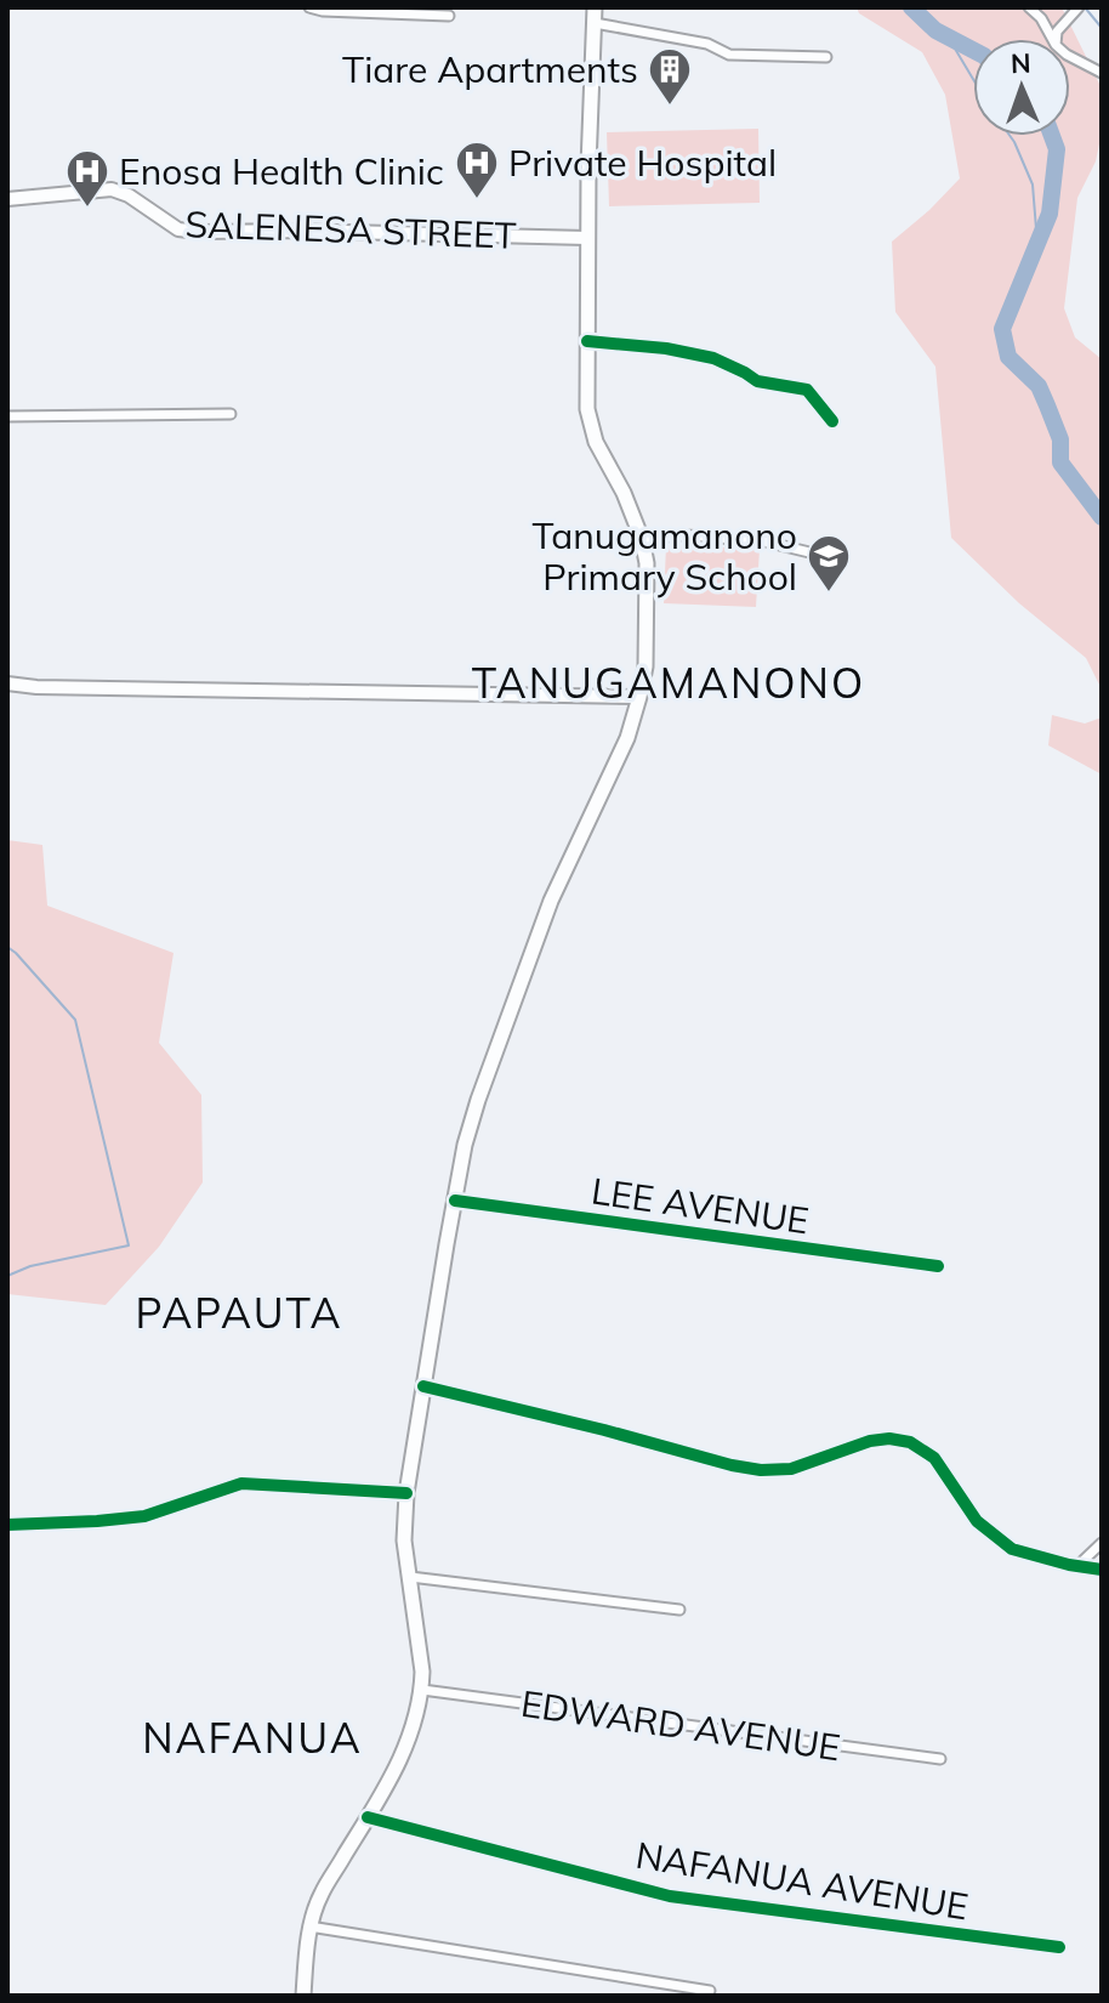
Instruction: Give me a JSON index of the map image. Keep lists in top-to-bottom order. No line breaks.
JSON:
{"streets":{"main road":["SALENESA STREET"],"street":["LEE AVENUE","EDWARD AVENUE","NAFANUA AVENUE"]},"districts":["TANUGAMANONO","PAPAUTA","NAFANUA"],"places":{"building":["Tiare Apartments"],"hospital":["Private Hospital","Enosa Health Clinic"],"school or university":["Tanugamanono Primary School"]},"north":"top"}
